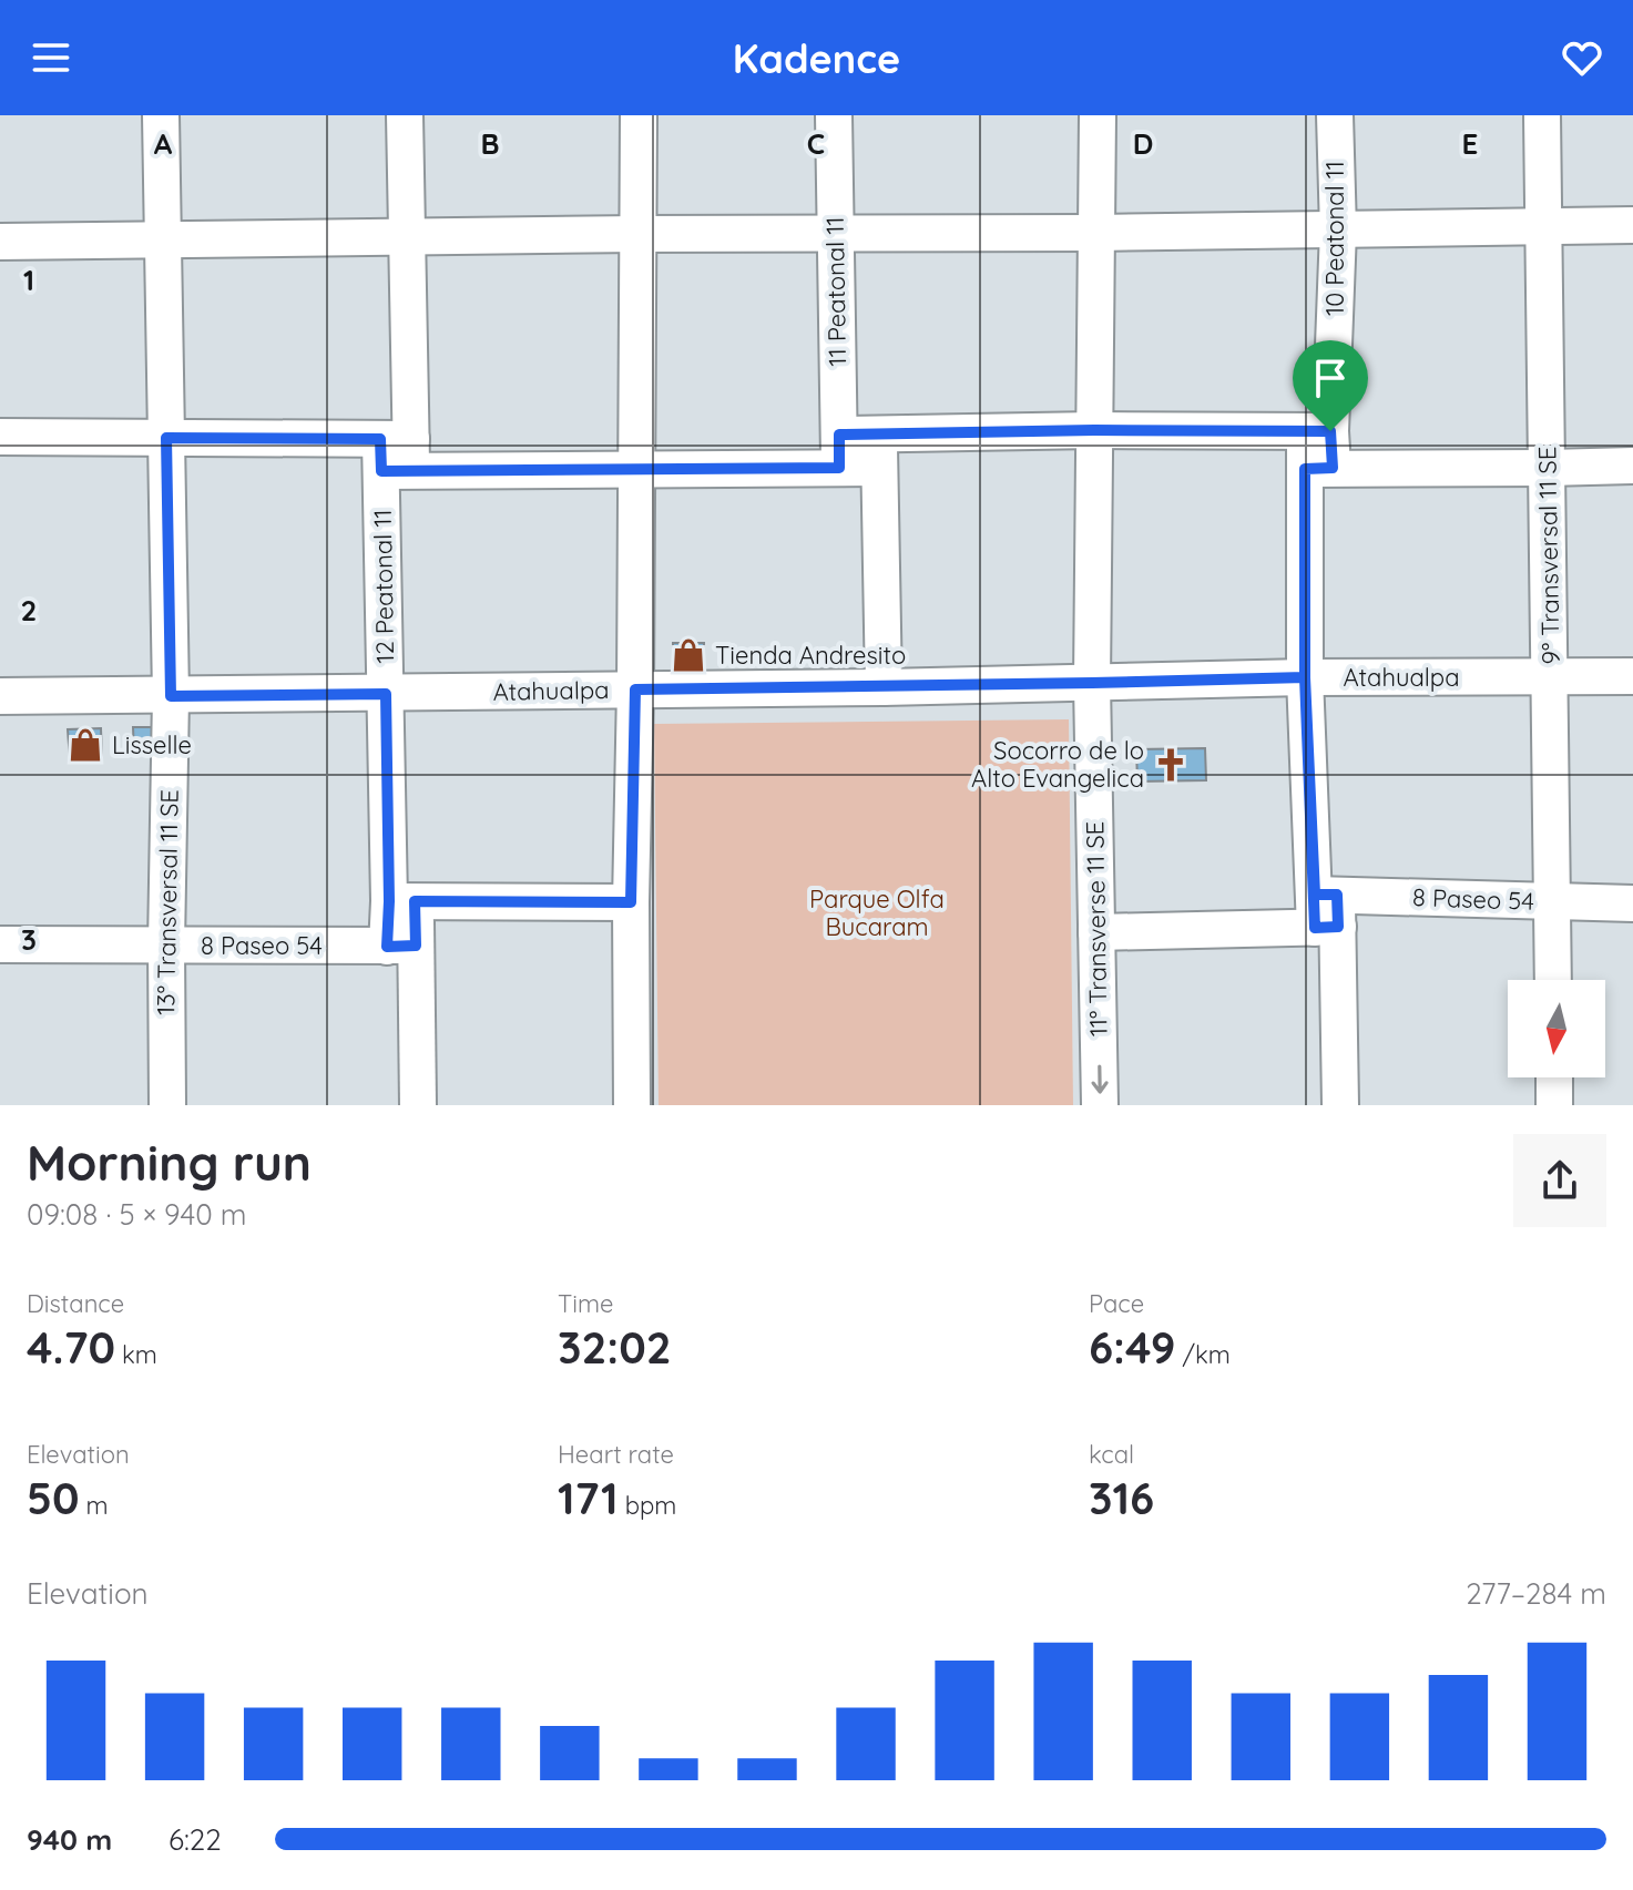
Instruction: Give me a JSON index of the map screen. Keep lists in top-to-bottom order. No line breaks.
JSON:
{"streets":{"street":["10 Peatonal 11","11 Peatonal 11","9° Transversal 11 SE","12 Peatonal 11","Atahualpa","8 Paseo 54","13° Transversal 11 SE","11° Transverse 11 SE"]},"crossings":[["10 Peatonal 11","Atahualpa"],["10 Peatonal 11","8 Paseo 54"],["9° Transversal 11 SE","Atahualpa"],["9° Transversal 11 SE","8 Paseo 54"],["12 Peatonal 11","Atahualpa"],["12 Peatonal 11","8 Paseo 54"],["Atahualpa","13° Transversal 11 SE"],["Atahualpa","11° Transverse 11 SE"],["8 Paseo 54","13° Transversal 11 SE"],["8 Paseo 54","11° Transverse 11 SE"]],"parks":["Parque Olfa Bucaram"],"places":{"shop":["Tienda Andresito","Lisselle"],"church":["Socorro de lo Alto Evangelica"]},"north":"bottom","page":{"header":"Kadence","heading":["Morning run","09:08 · 5 × 940 m"],"stats":[["Distance","4.70 km"],["Time","32:02"],["Pace","6:49 /km"],["Elevation","50 m"],["Heart rate","171 bpm"],["kcal","316"]],"chart":["Elevation","277–284 m"],"list":[{"name":"940 m","note":"6:22"}]},"grid":{"columns":["A","B","C","D","E"],"rows":["1","2","3"]}}
